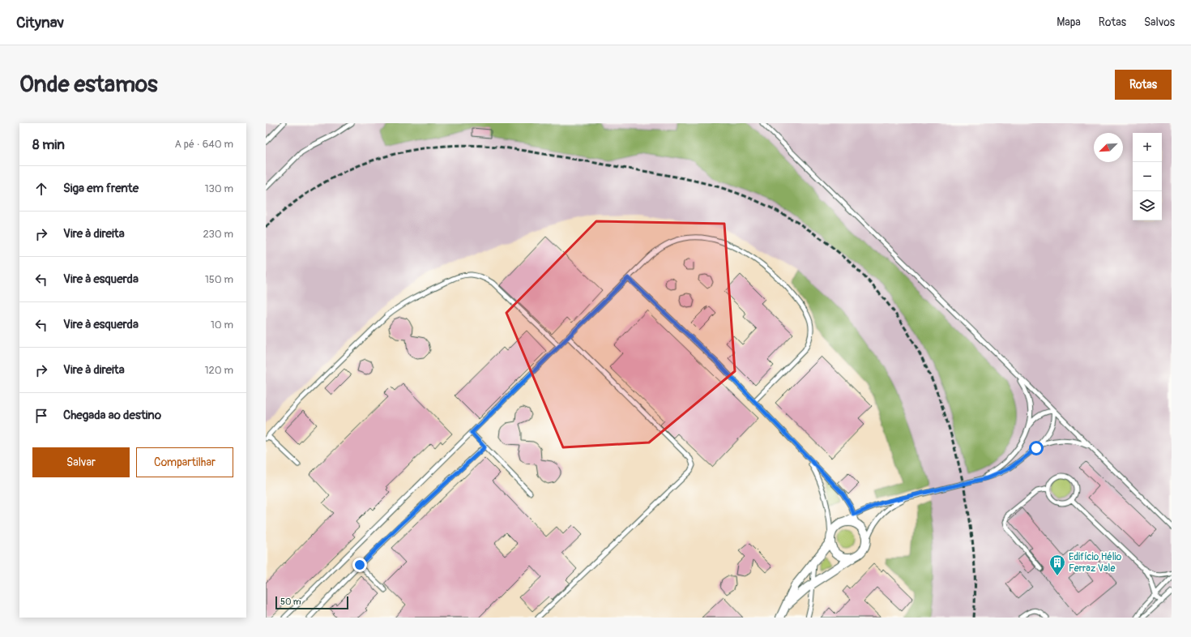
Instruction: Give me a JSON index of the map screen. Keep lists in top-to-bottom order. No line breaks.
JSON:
{"places":{"building":["Edifício Hélio Ferraz Vale"]},"scale_bar":"50 m","north":"bottom left","page":{"header":"Citynav","nav":["Mapa","Rotas","Salvos"],"buttons":["Rotas",["Salvar","Compartilhar"]],"title":"Onde estamos","heading":["8 min","A pé · 640 m"],"map_buttons":["+","−"],"list":[["Siga em frente","130 m"],["Vire à direita","230 m"],["Vire à esquerda","150 m"],["Vire à esquerda","10 m"],["Vire à direita","120 m"],"Chegada ao destino"],"scale":"50 m"}}
